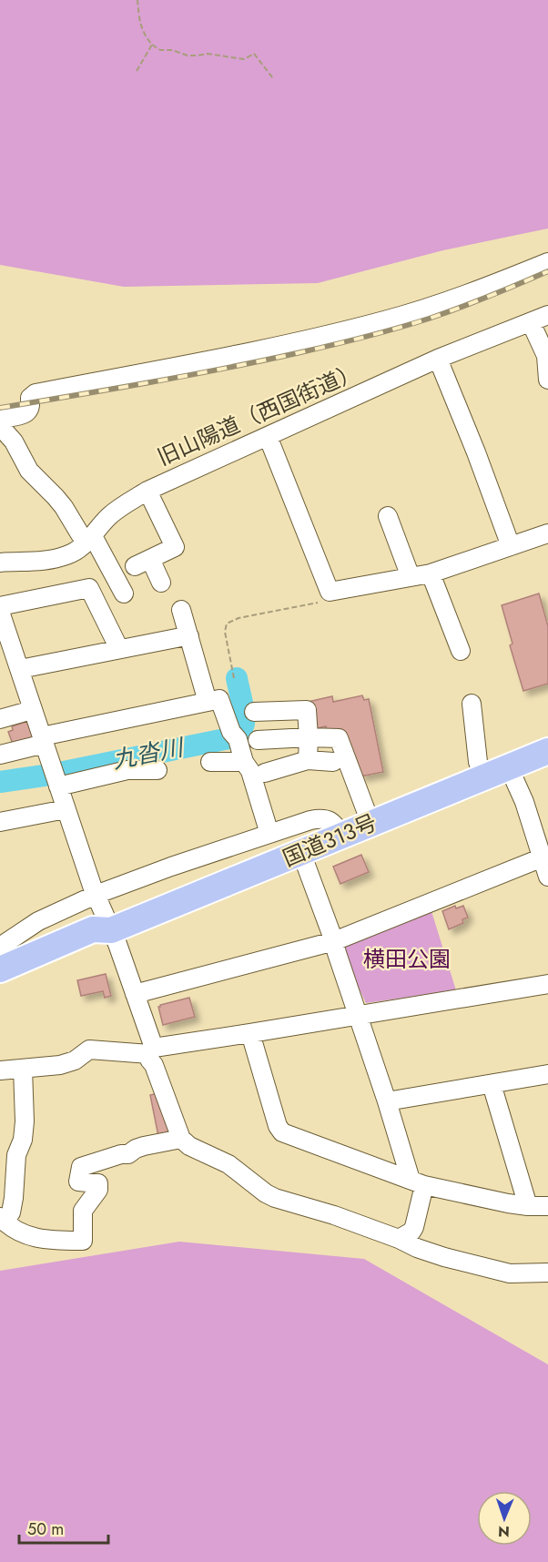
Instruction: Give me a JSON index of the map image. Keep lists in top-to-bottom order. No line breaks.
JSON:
{"streets":{"highway":["国道313号"],"street":["旧山陽道（西国街道）"]},"water":["九沓川"],"parks":["横田公園"],"scale_bar":"50 m","north":"bottom"}
